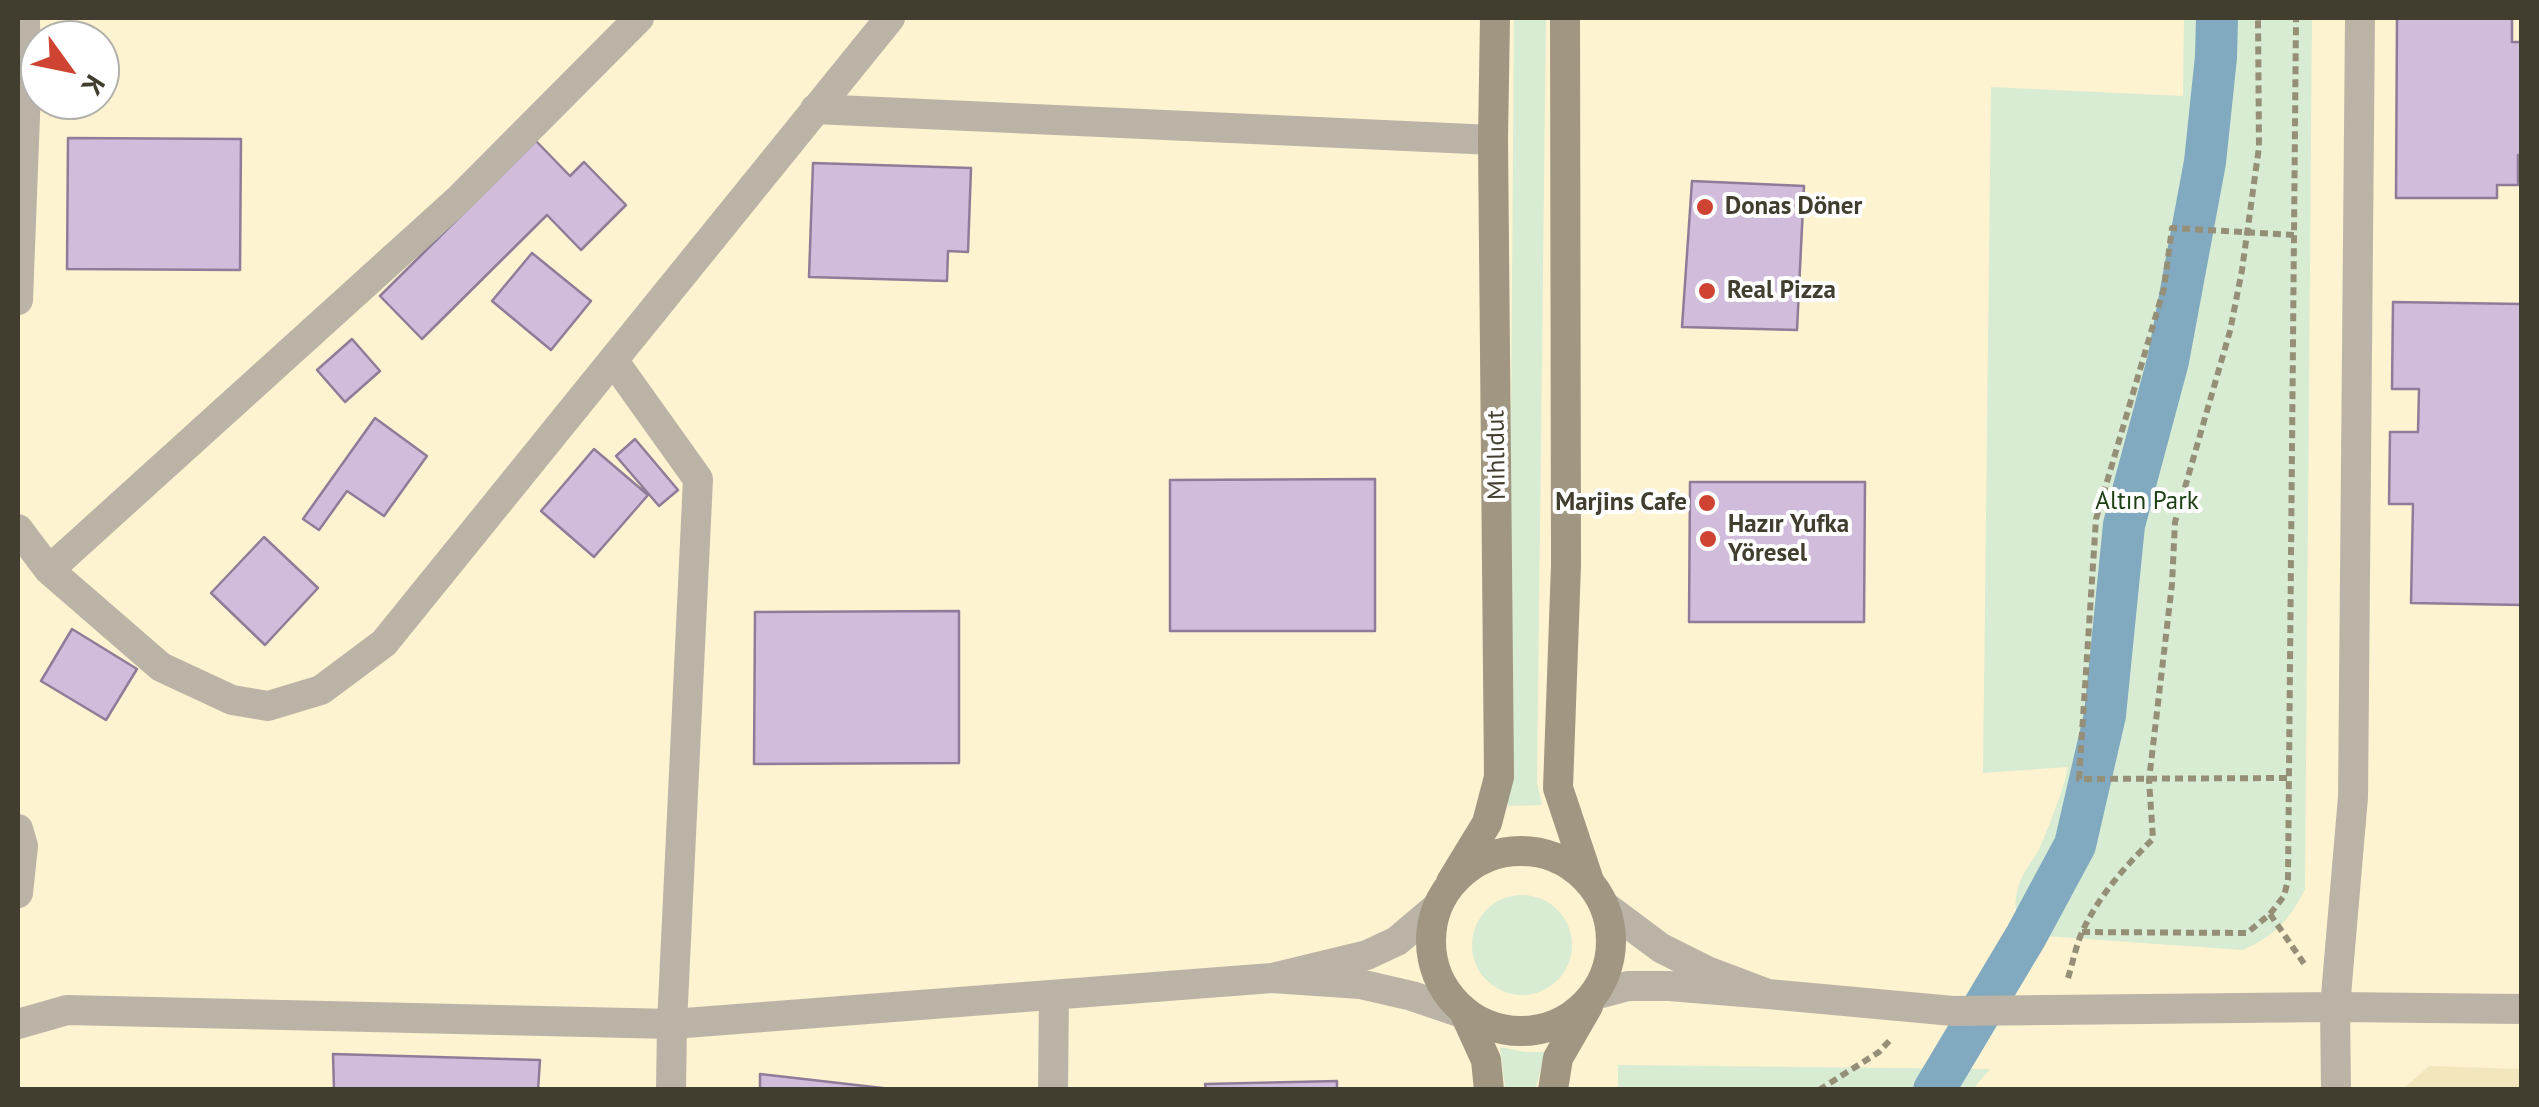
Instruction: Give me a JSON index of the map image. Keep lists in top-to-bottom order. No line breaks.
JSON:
{"streets":{"main road":["Mıhlıdut"]},"parks":["Altın Park"],"places":["Donas Döner","Real Pizza","Marjins Cafe","Hazır Yufka Yöresel"],"north":"bottom right"}
